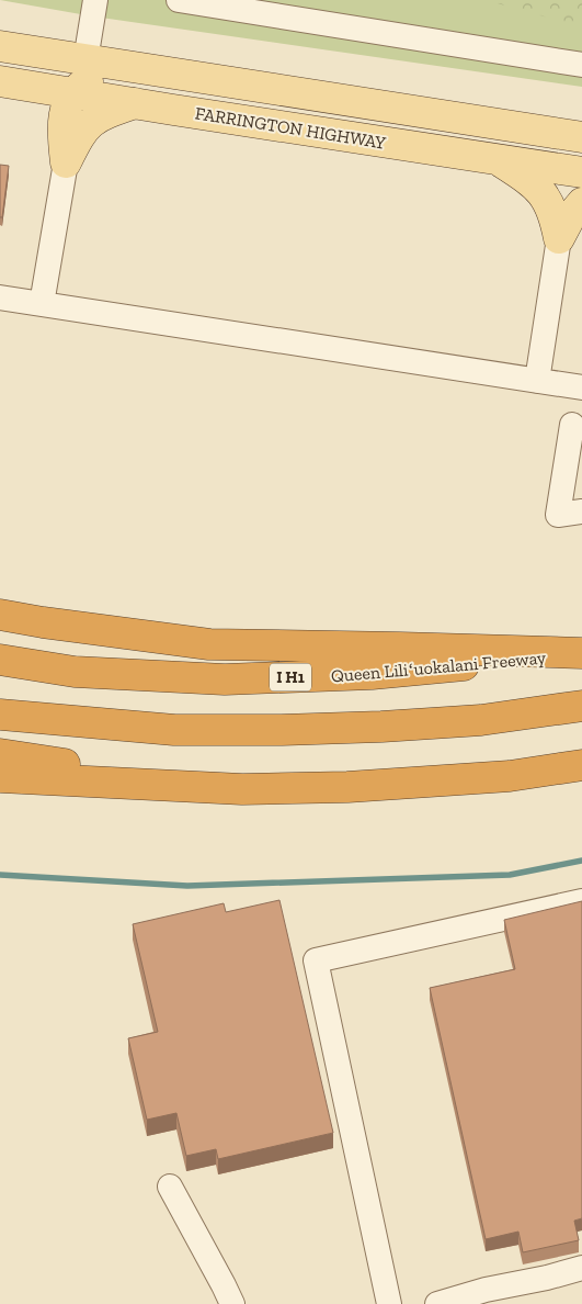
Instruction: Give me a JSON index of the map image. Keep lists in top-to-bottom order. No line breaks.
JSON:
{"streets":{"highway":["Queen Liliʻuokalani Freeway","I H1"],"main road":["FARRINGTON HIGHWAY"]}}
